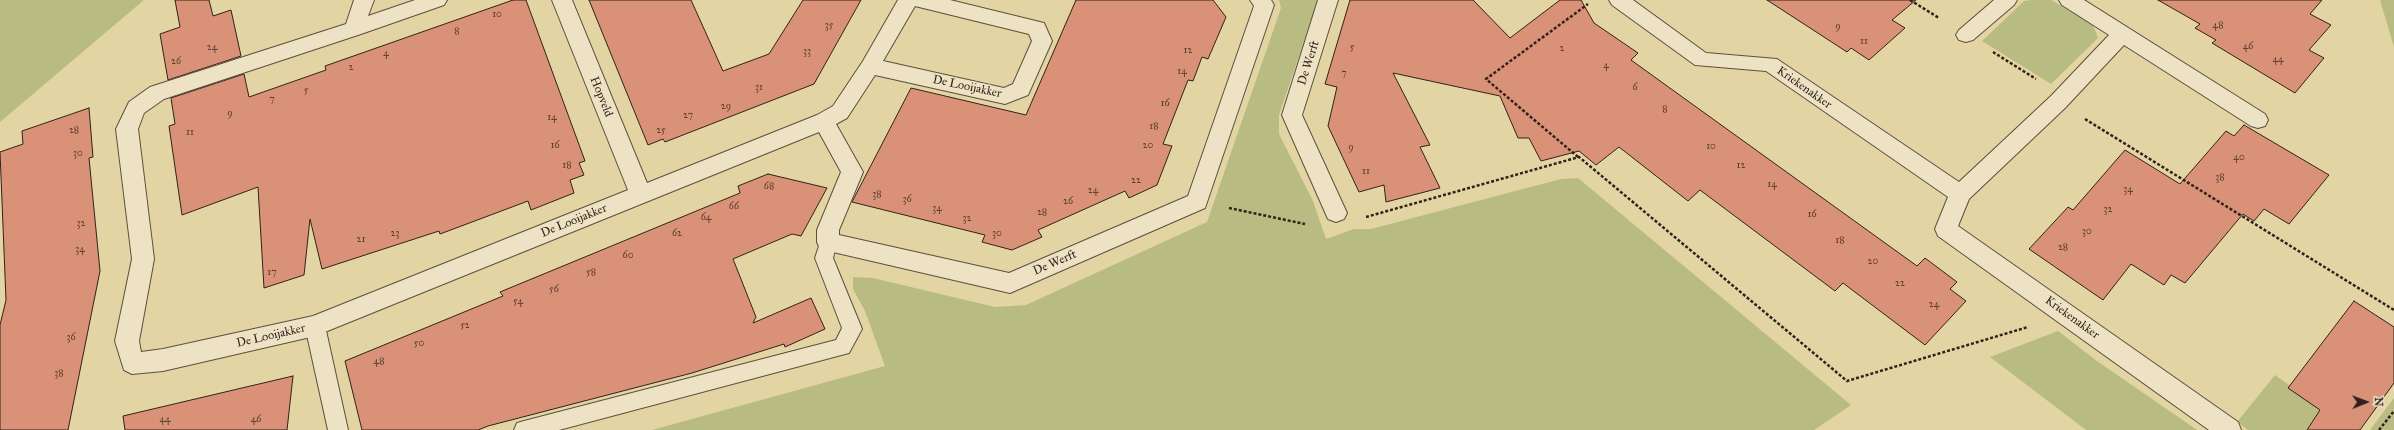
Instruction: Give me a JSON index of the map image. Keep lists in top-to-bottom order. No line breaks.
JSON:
{"streets":{"street":["De Werft","De Looijakker","Kriekenakker","Hopveld"]},"crossings":[["De Looijakker","Hopveld"]],"house_numbers":["10","35","48","9","8","11","46","24","5","2","12","33","4","44","26","4","2","14","7","31","6","5","7","16","29","8","9","27","14","18","28","25","11","16","20","10","9","30","40","18","12","11","38","22","14","68","34","24","38","36","26","66","34","32","28","16","64","32","32","30","23","62","30","21","18","28","34","60","20","17","58","22","56","54","24","52","36","50","48","38","44","46"],"north":"right"}
